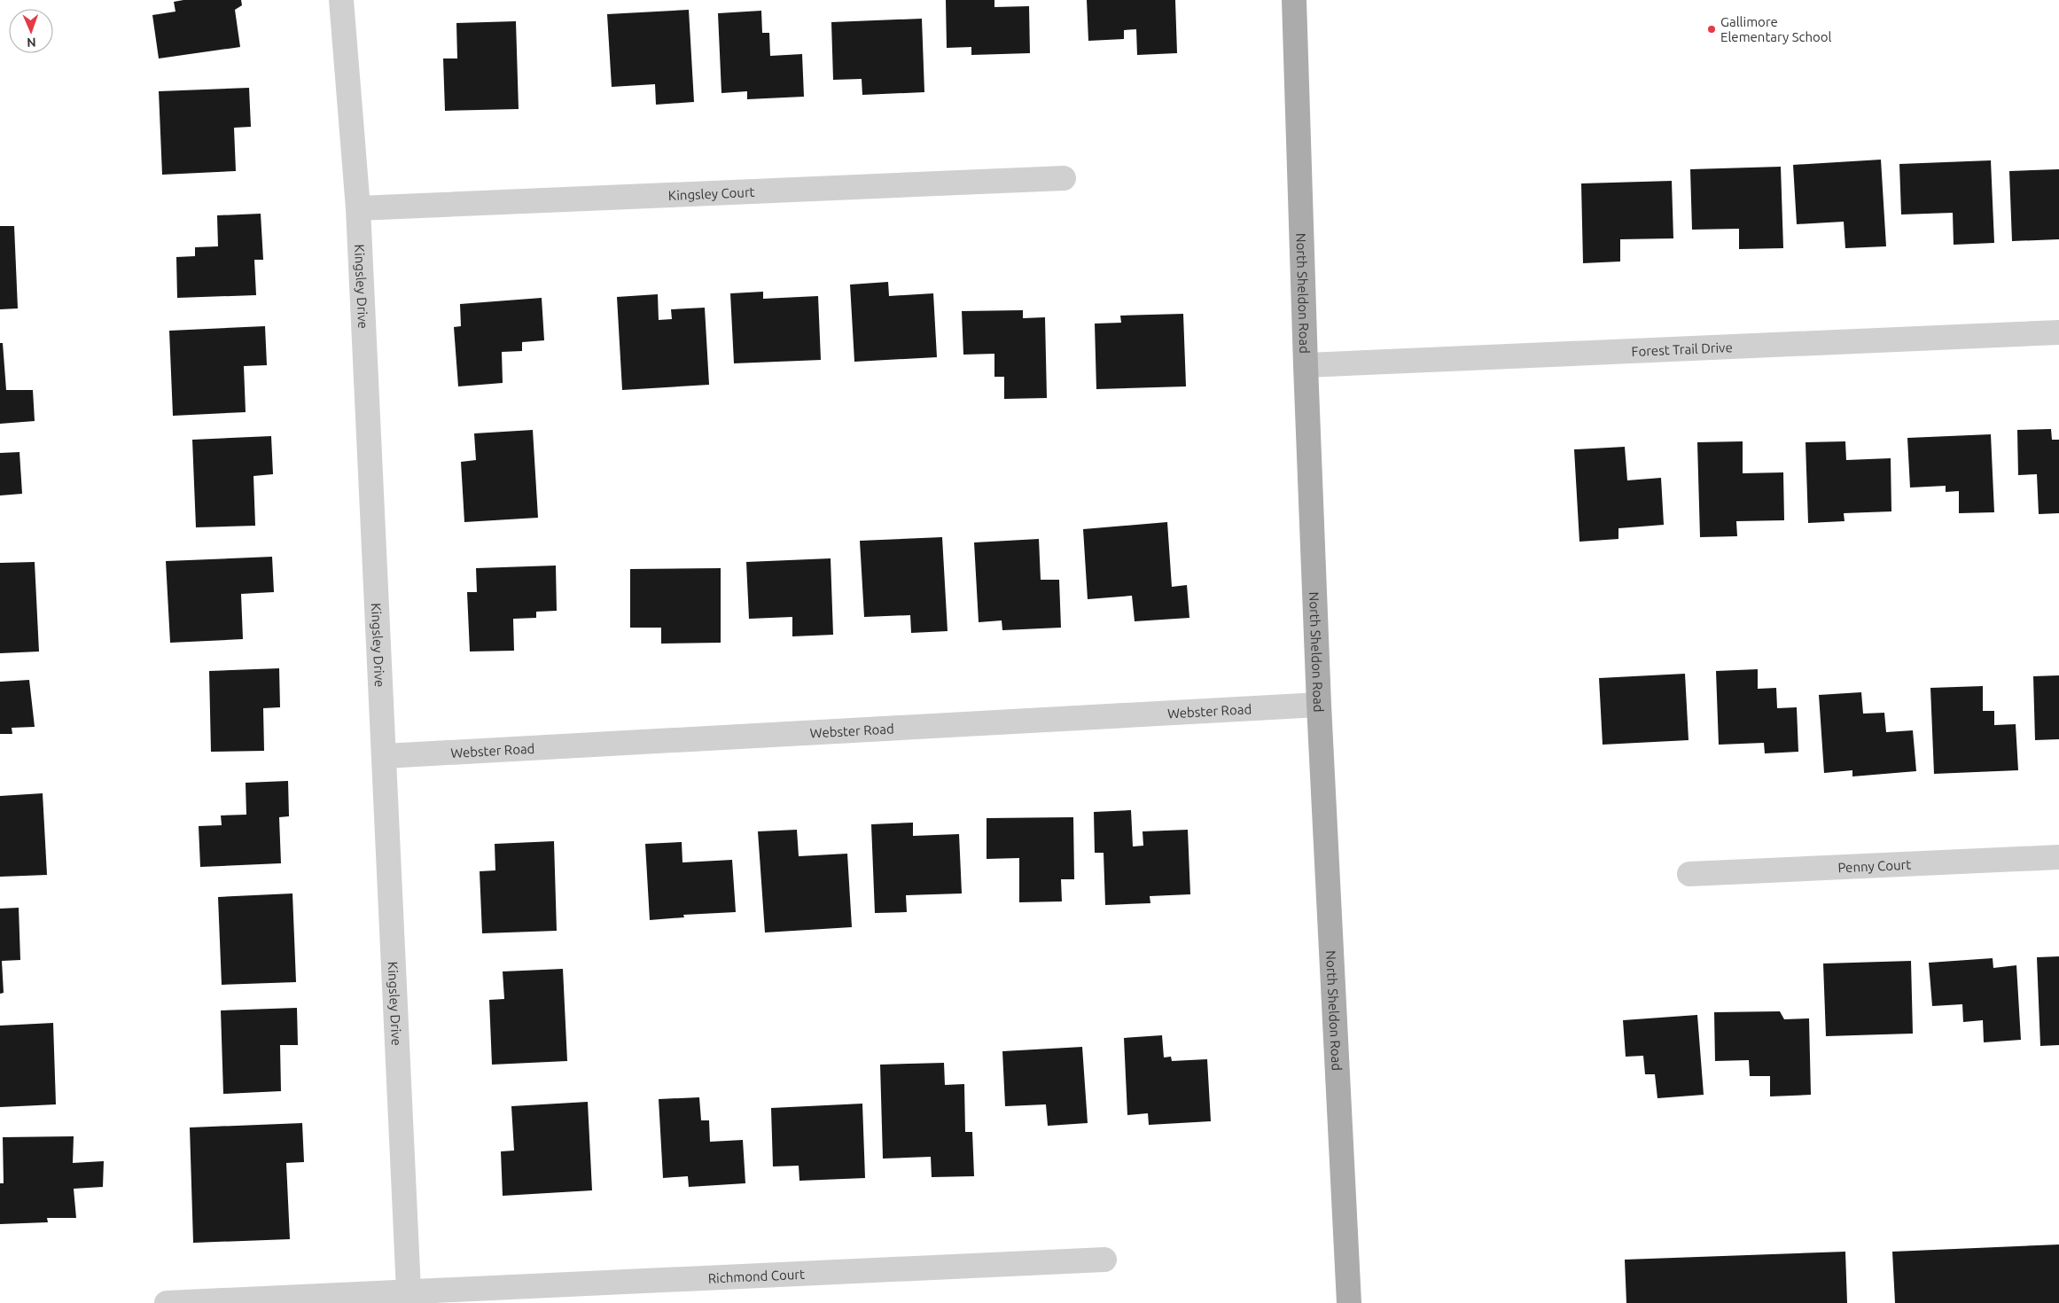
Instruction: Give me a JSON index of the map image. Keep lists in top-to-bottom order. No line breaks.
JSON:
{"streets":{"main road":["North Sheldon Road"],"street":["Kingsley Court","Kingsley Drive","Forest Trail Drive","Webster Road","Penny Court","Richmond Court"]},"crossings":[["Kingsley Court","Kingsley Drive"],["Kingsley Drive","Webster Road"],["Kingsley Drive","Richmond Court"],["North Sheldon Road","Forest Trail Drive"],["North Sheldon Road","Webster Road"]],"places":["Gallimore Elementary School"],"north":"bottom"}
